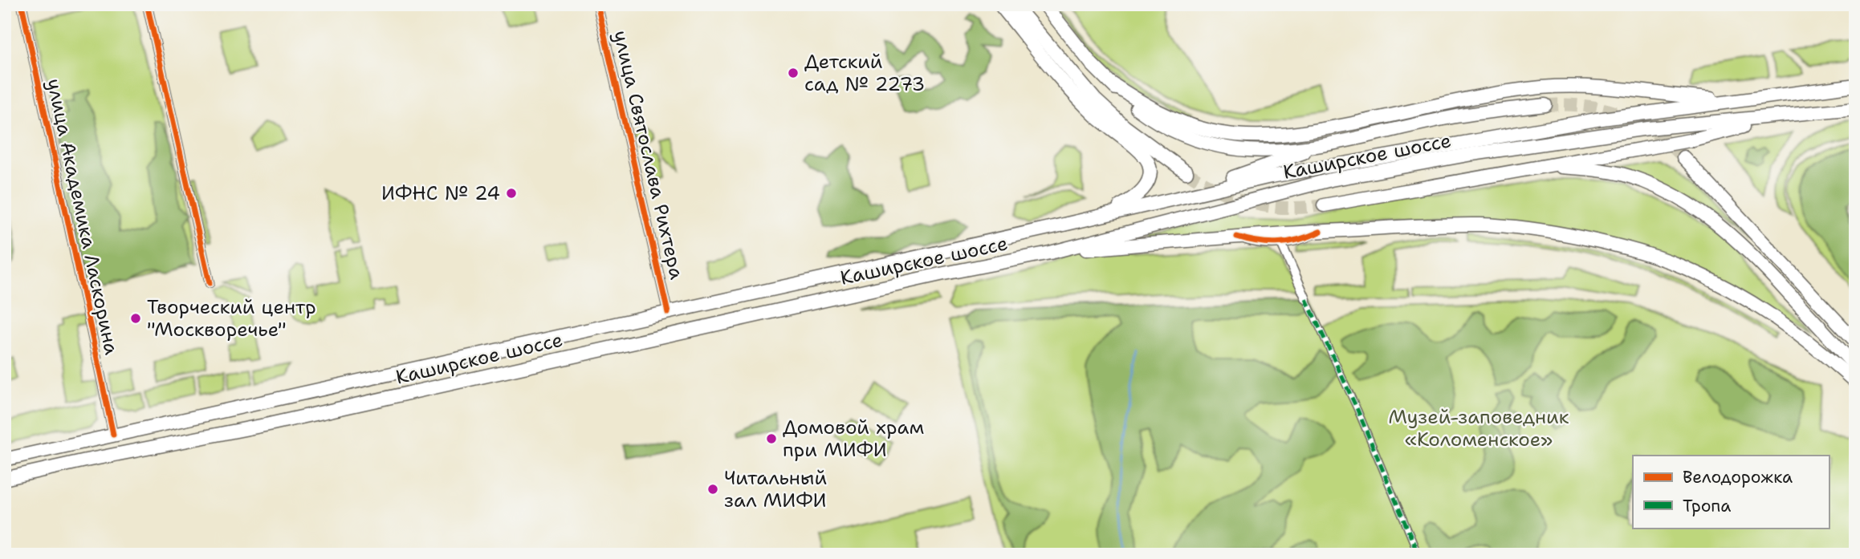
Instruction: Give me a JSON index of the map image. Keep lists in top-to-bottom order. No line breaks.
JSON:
{"streets":{"main road":["Каширское шоссе"],"street":["улица Святослава Рихтера","улица Академика Ласкорина"]},"crossings":[["улица Святослава Рихтера","Каширское шоссе"],["Каширское шоссе","улица Академика Ласкорина"]],"parks":["Музей-заповедник «Коломенское»"],"places":["Детский сад № 2273","ИФНС № 24","Творческий центр \"Москворечье\"","Домовой храм при МИФИ","Читальный зал МИФИ"],"legend":["Велодорожка","Тропа"]}
